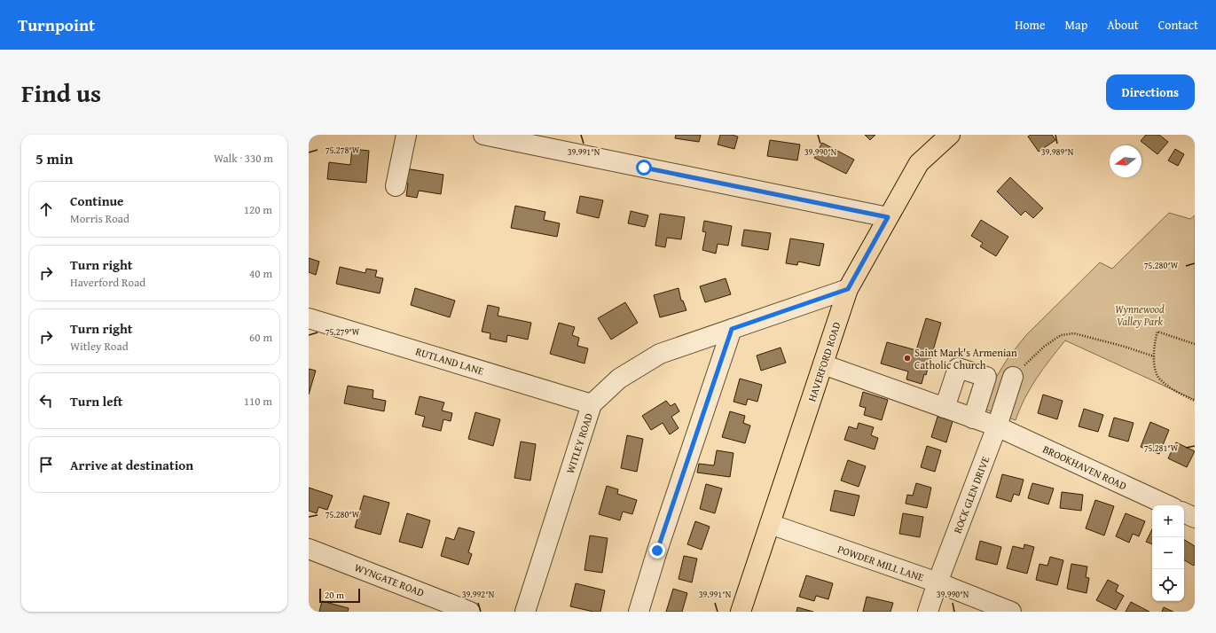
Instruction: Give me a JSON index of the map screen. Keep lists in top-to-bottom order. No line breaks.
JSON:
{"streets":{"main road":["HAVERFORD ROAD"],"street":["RUTLAND LANE","WITLEY ROAD","BROOKHAVEN ROAD","ROCK GLEN DRIVE","POWDER MILL LANE","WYNGATE ROAD"]},"crossings":[["RUTLAND LANE","WITLEY ROAD"],["HAVERFORD ROAD","WITLEY ROAD"],["HAVERFORD ROAD","BROOKHAVEN ROAD"],["HAVERFORD ROAD","POWDER MILL LANE"],["BROOKHAVEN ROAD","ROCK GLEN DRIVE"],["ROCK GLEN DRIVE","POWDER MILL LANE"]],"parks":["Wynnewood Valley Park"],"places":["Saint Mark's Armenian Catholic Church"],"scale_bar":"20 m","north":"left","page":{"header":"Turnpoint","nav":["Home","Map","About","Contact"],"title":"Find us","buttons":"Directions","heading":["5 min","Walk · 330 m"],"list":[["Continue","Morris Road","120 m"],["Turn right","Haverford Road","40 m"],["Turn right","Witley Road","60 m"],["Turn left","110 m"],"Arrive at destination"],"map_buttons":["+","−"],"scale":"20 m"},"coordinates":["75.278°W","39.991°N","39.990°N","39.989°N","75.280°W","75.279°W","75.281°W","39.992°N"]}
